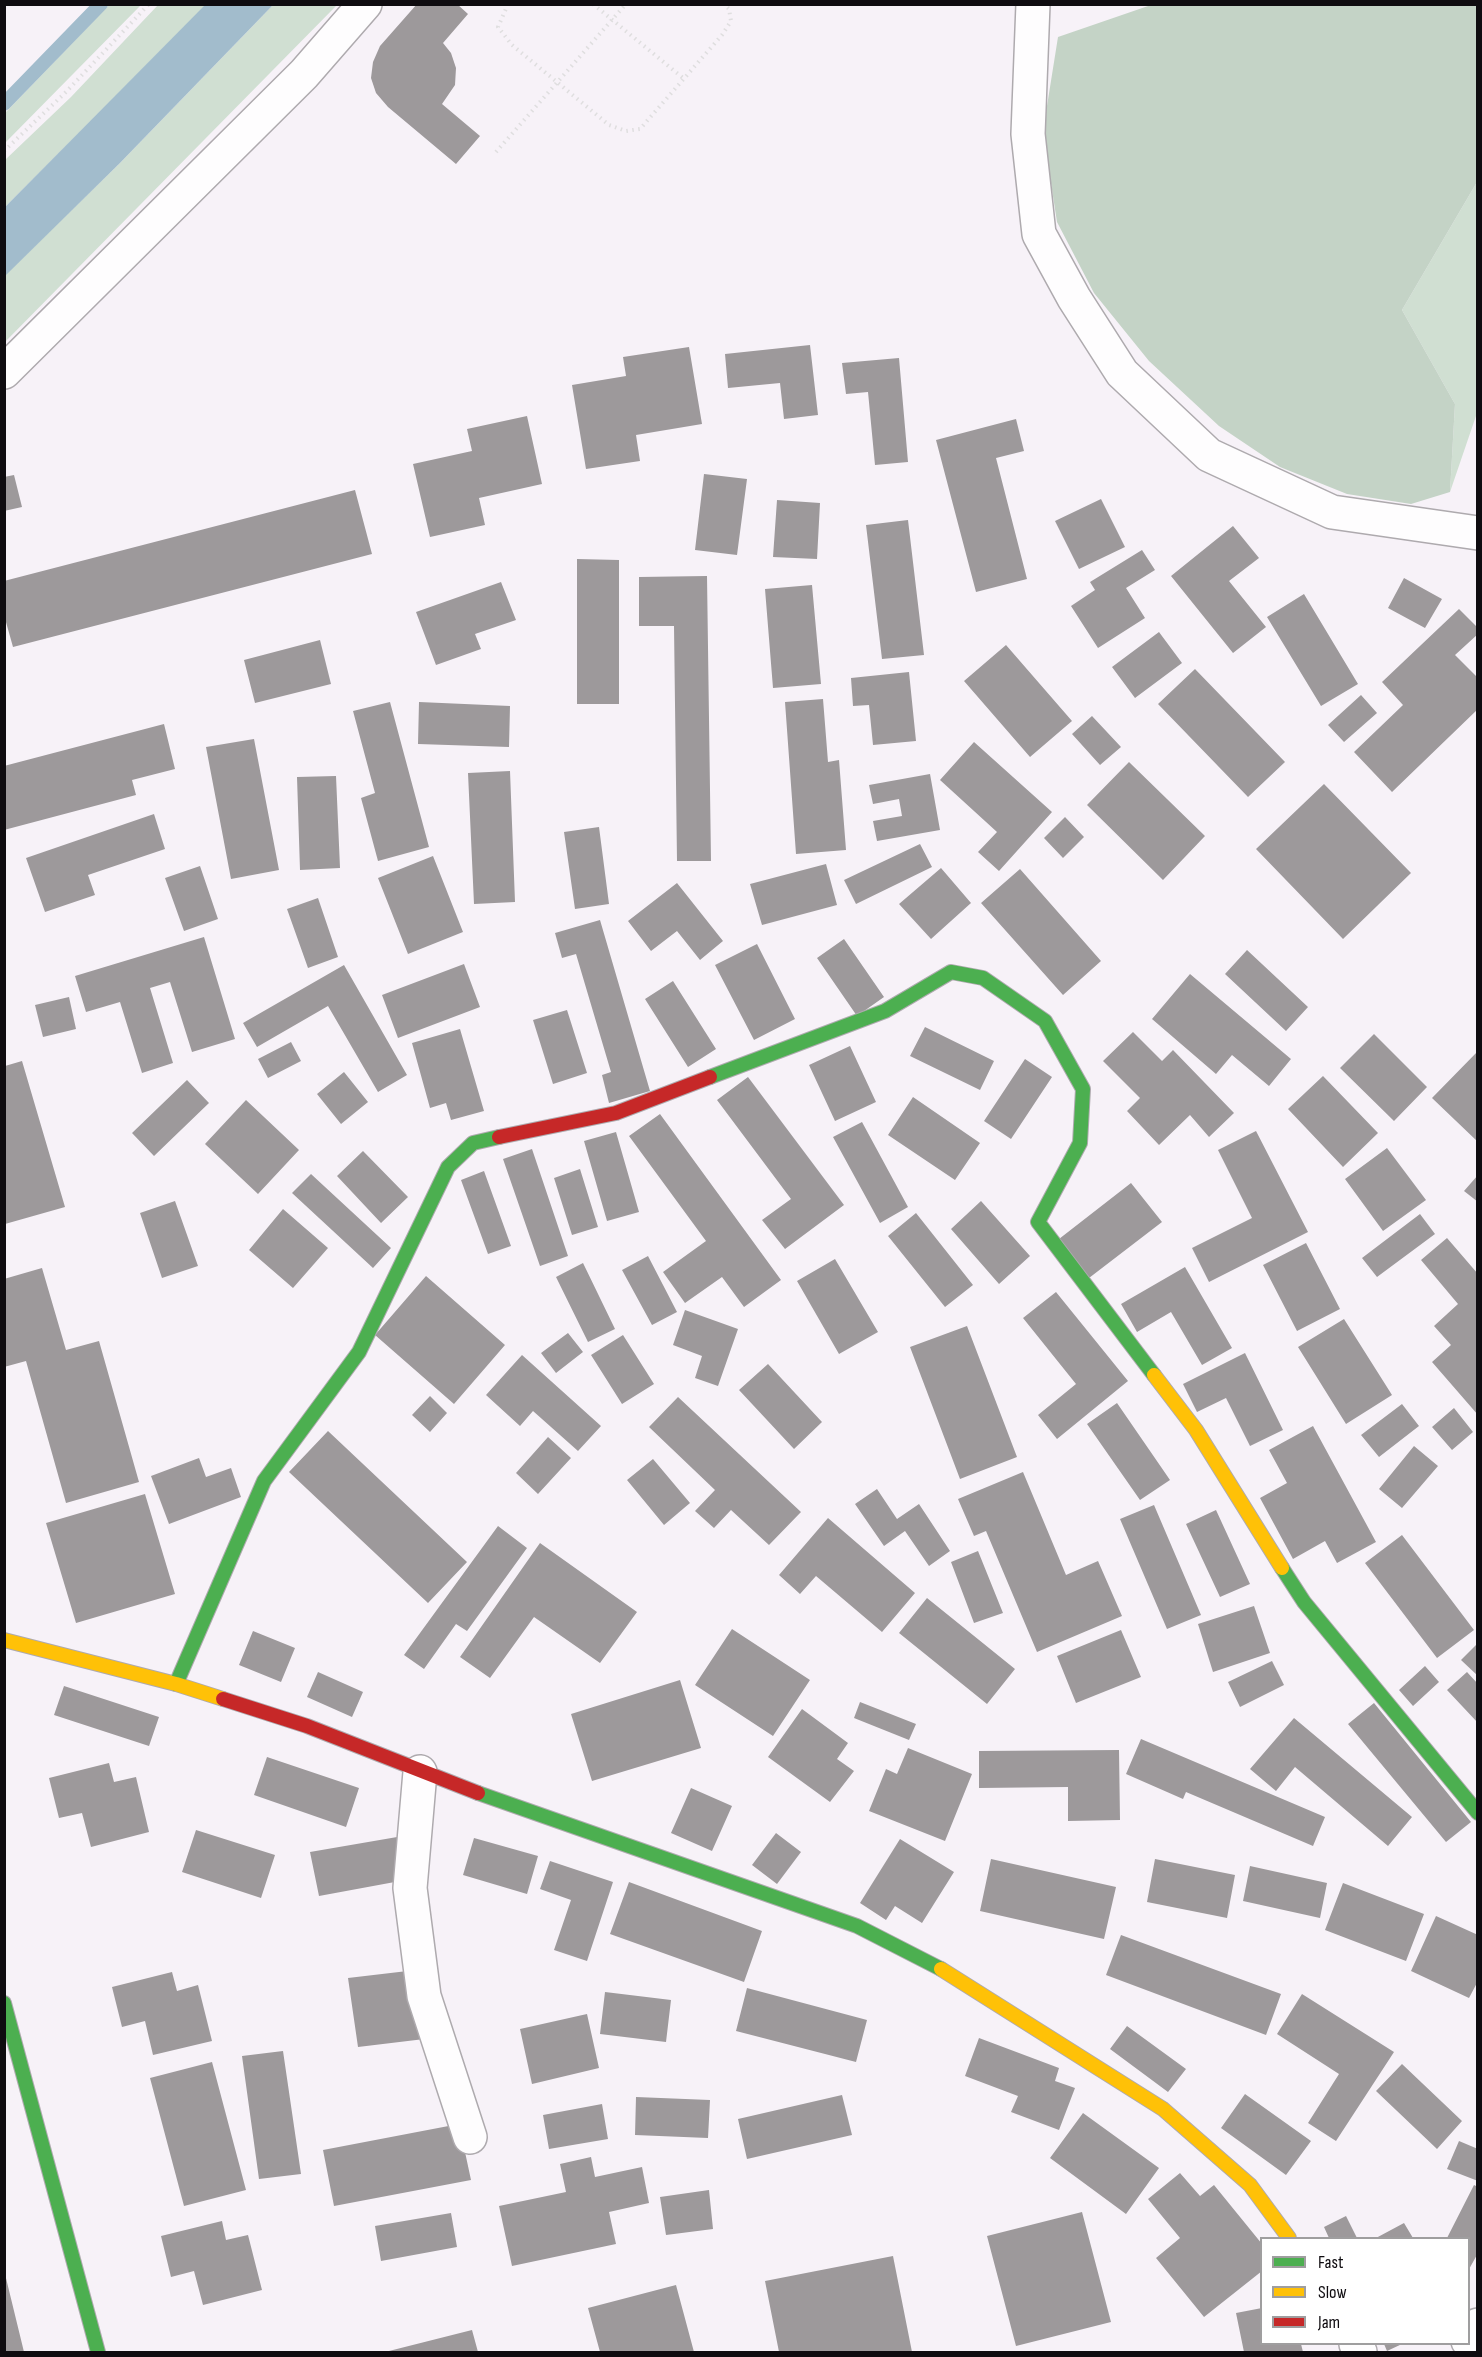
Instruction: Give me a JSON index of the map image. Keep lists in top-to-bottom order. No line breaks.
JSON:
{"legend":["Fast","Slow","Jam"]}
